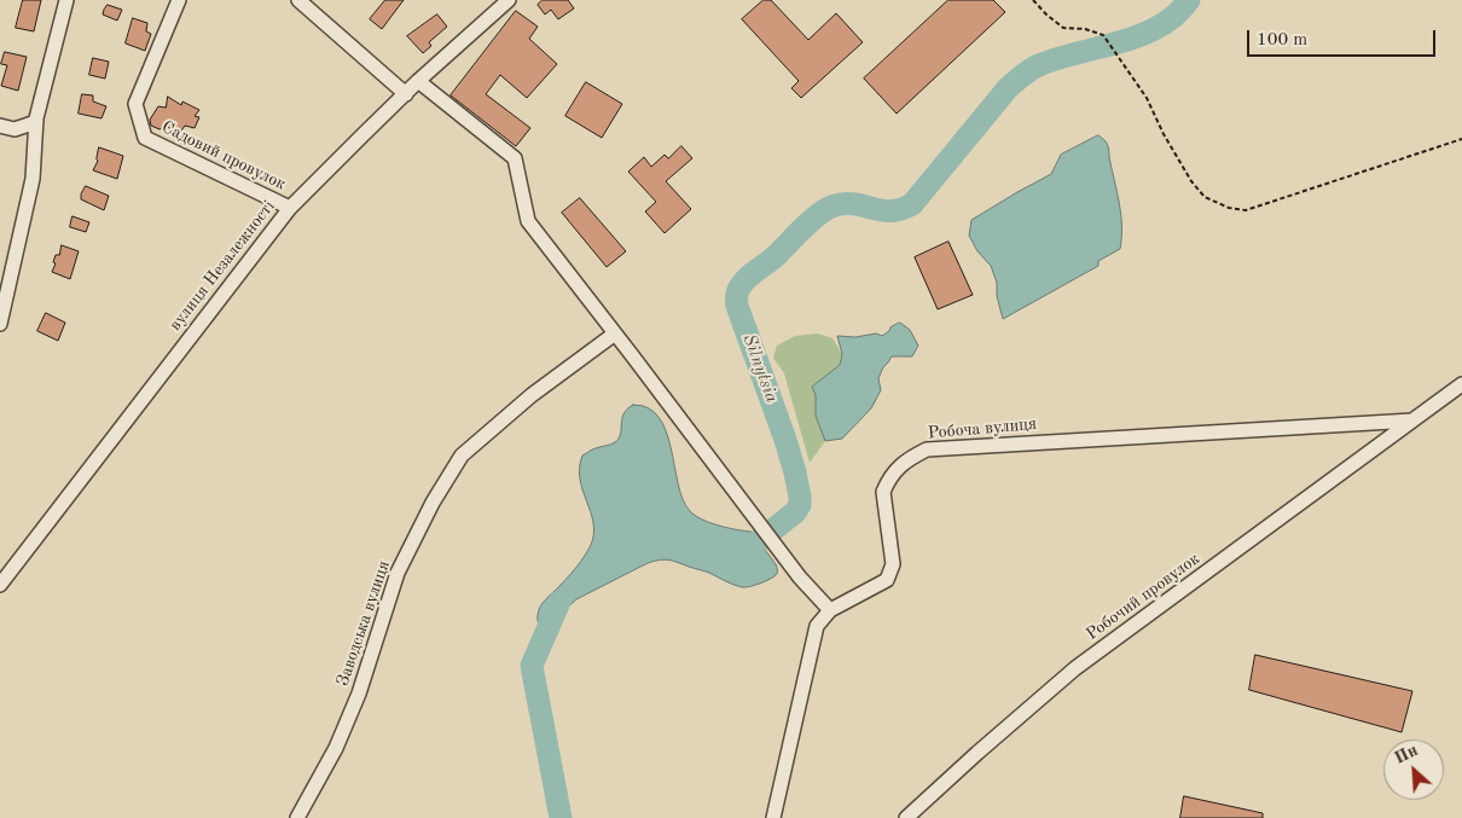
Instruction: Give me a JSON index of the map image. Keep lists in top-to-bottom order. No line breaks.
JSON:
{"streets":{"street":["Садовий провулок","вулиця Незалежності","Робоча вулиця","Робочий провулок","Заводська вулиця"]},"crossings":[["Садовий провулок","вулиця Незалежності"],["Робоча вулиця","Робочий провулок"]],"water":["Silnytsia"],"scale_bar":"100 m","north":"top left"}
